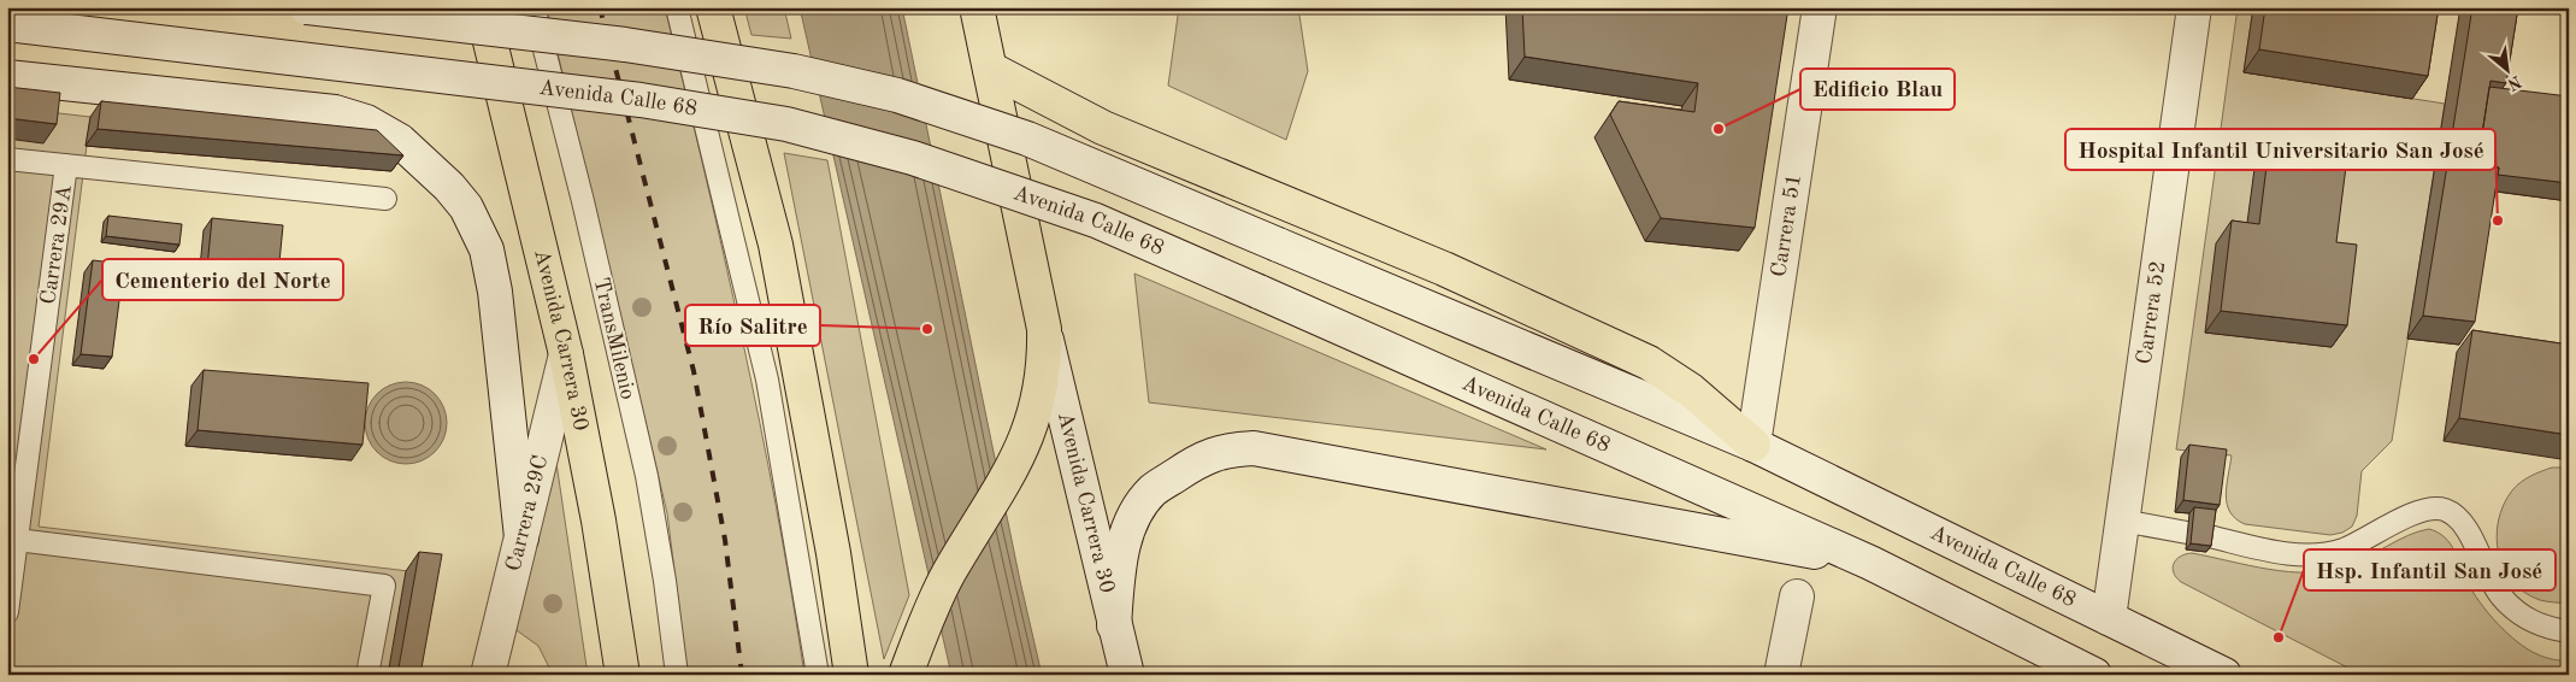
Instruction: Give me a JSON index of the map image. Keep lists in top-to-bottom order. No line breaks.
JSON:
{"streets":{"highway":["Avenida Carrera 30"],"main road":["Avenida Calle 68","Carrera 51","Carrera 52","Carrera 29C"],"lane":["Carrera 29A","TransMilenio"]},"crossings":[["Avenida Calle 68","Carrera 51"],["Avenida Calle 68","Carrera 52"],["Avenida Carrera 30","Carrera 29C"]],"places":["Edificio Blau","Hospital Infantil Universitario San José","Río Salitre","Cementerio del Norte","Hsp. Infantil San José"],"north":"bottom right"}
